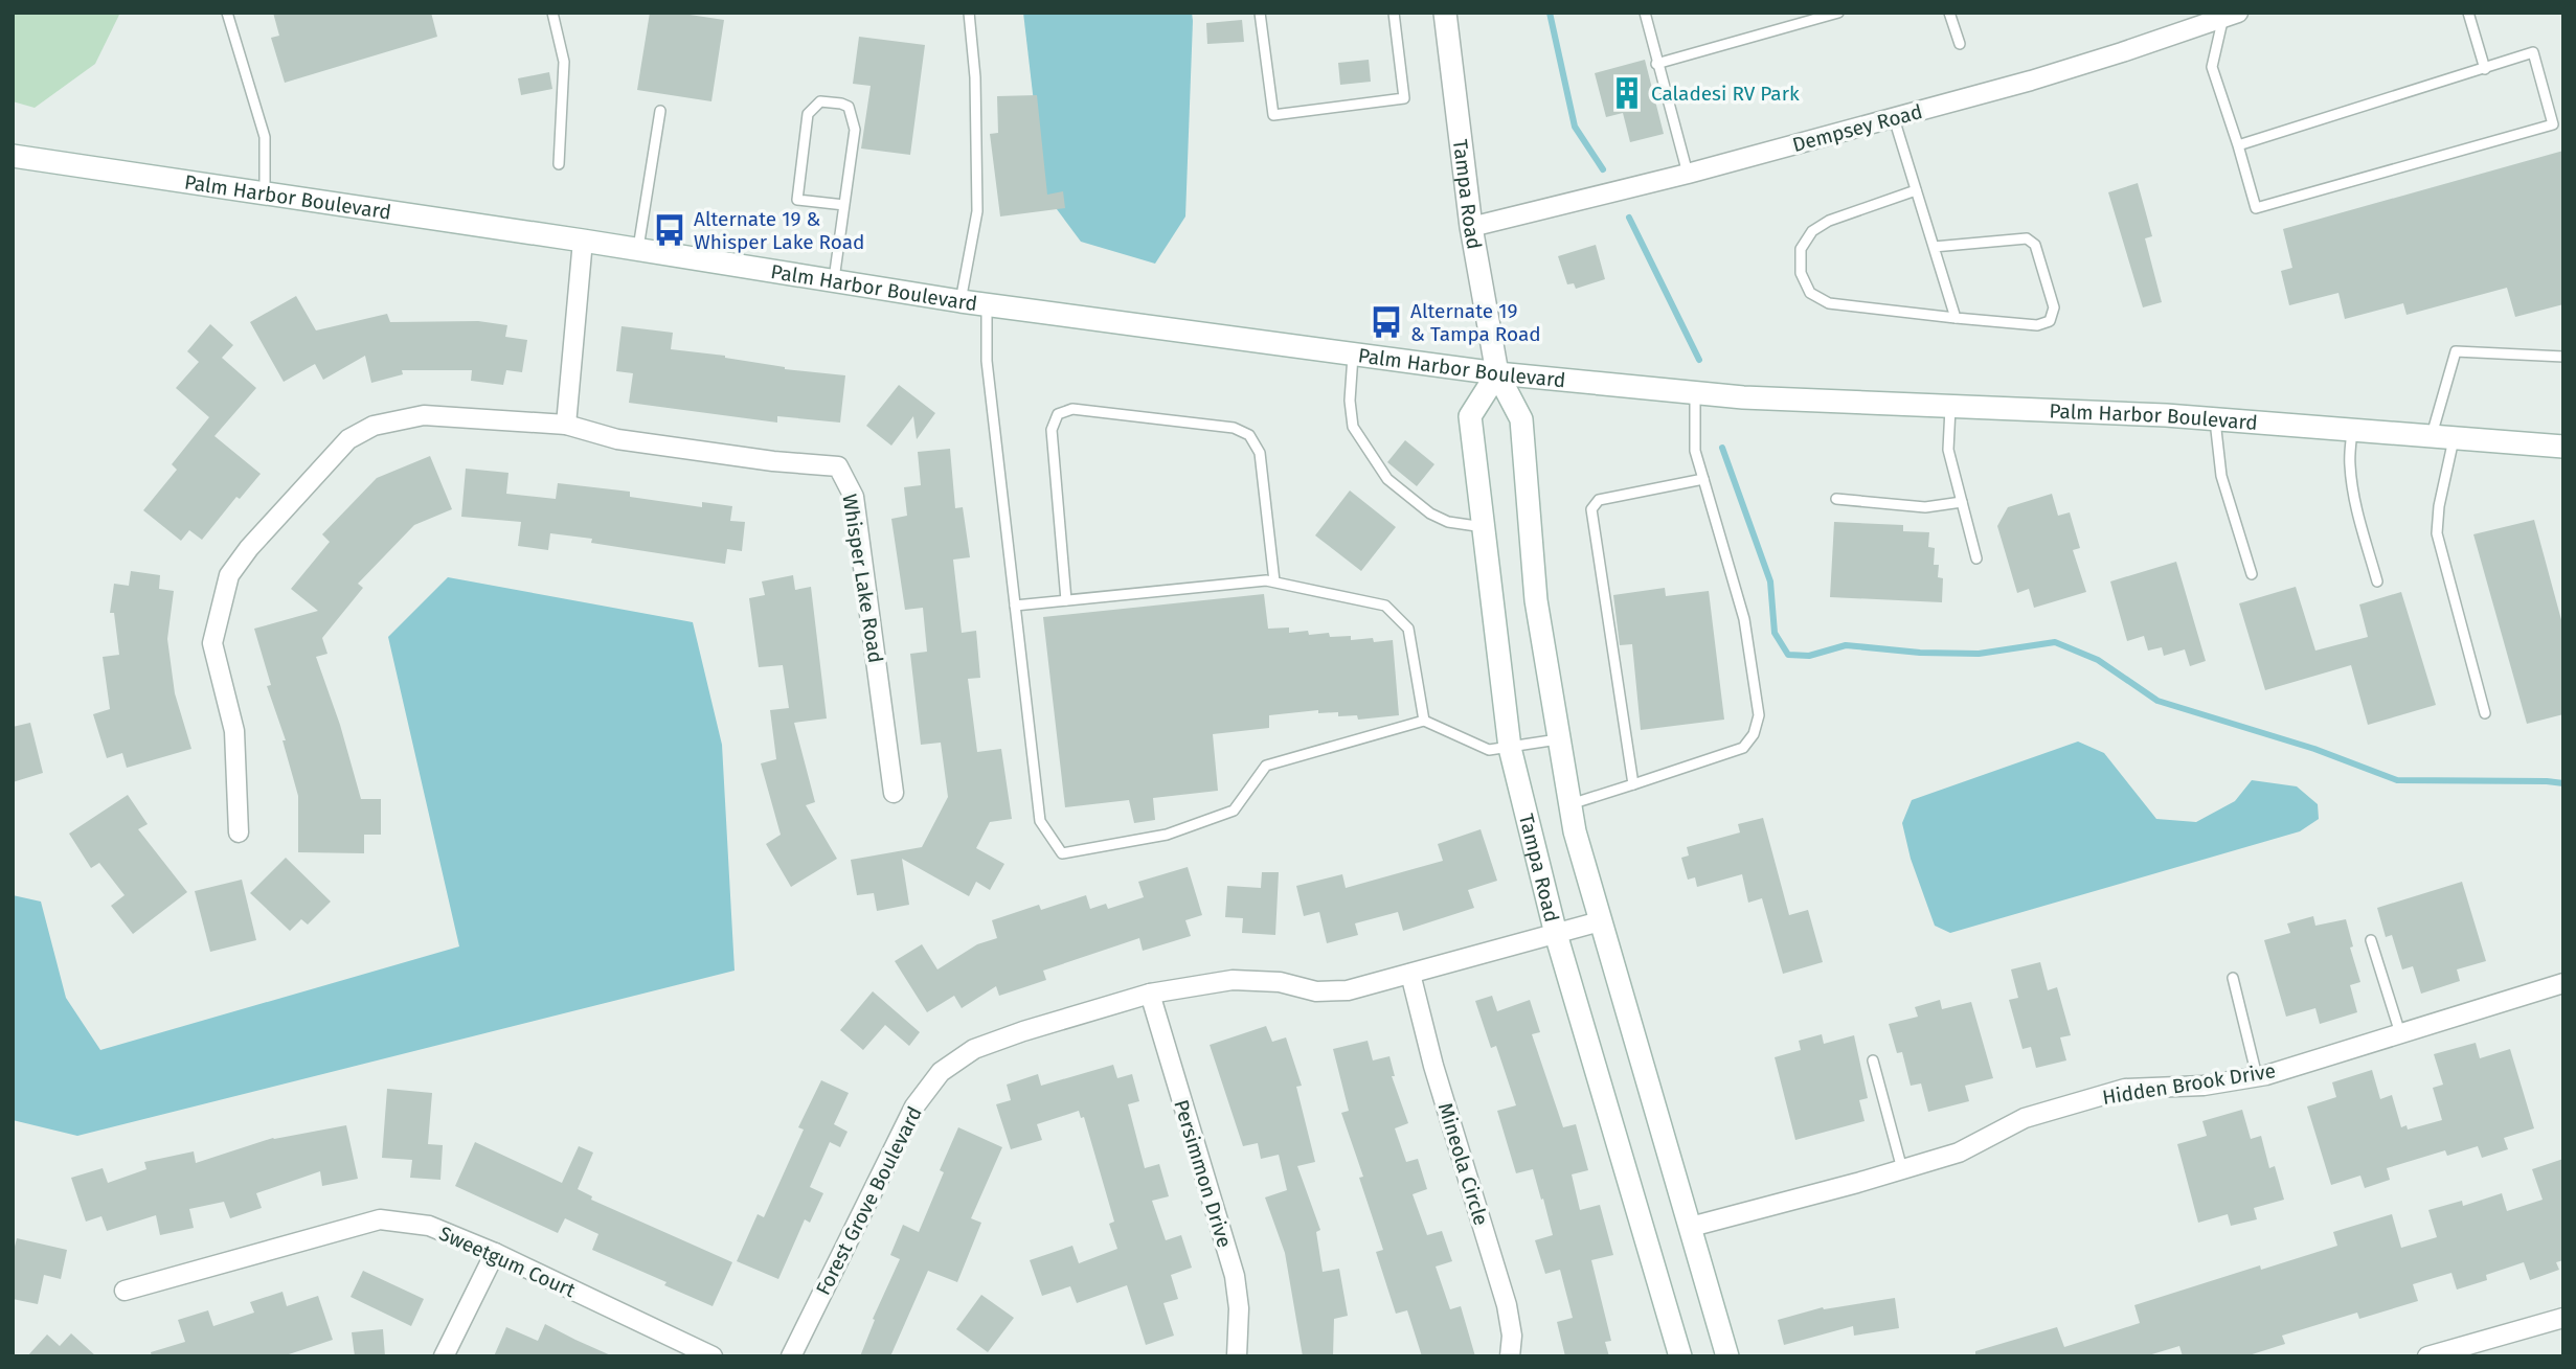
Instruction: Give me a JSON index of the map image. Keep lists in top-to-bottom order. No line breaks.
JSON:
{"streets":{"main road":["Tampa Road","Palm Harbor Boulevard"],"street":["Dempsey Road","Whisper Lake Road","Hidden Brook Drive","Mineola Circle","Persimmon Drive","Forest Grove Boulevard","Sweetgum Court"]},"crossings":[["Dempsey Road","Tampa Road"],["Tampa Road","Palm Harbor Boulevard"],["Tampa Road","Hidden Brook Drive"],["Tampa Road","Forest Grove Boulevard"],["Mineola Circle","Forest Grove Boulevard"],["Persimmon Drive","Forest Grove Boulevard"]],"places":{"building":["Caladesi RV Park"],"bus stop":["Alternate 19 & Whisper Lake Road","Alternate 19 & Tampa Road"]}}
